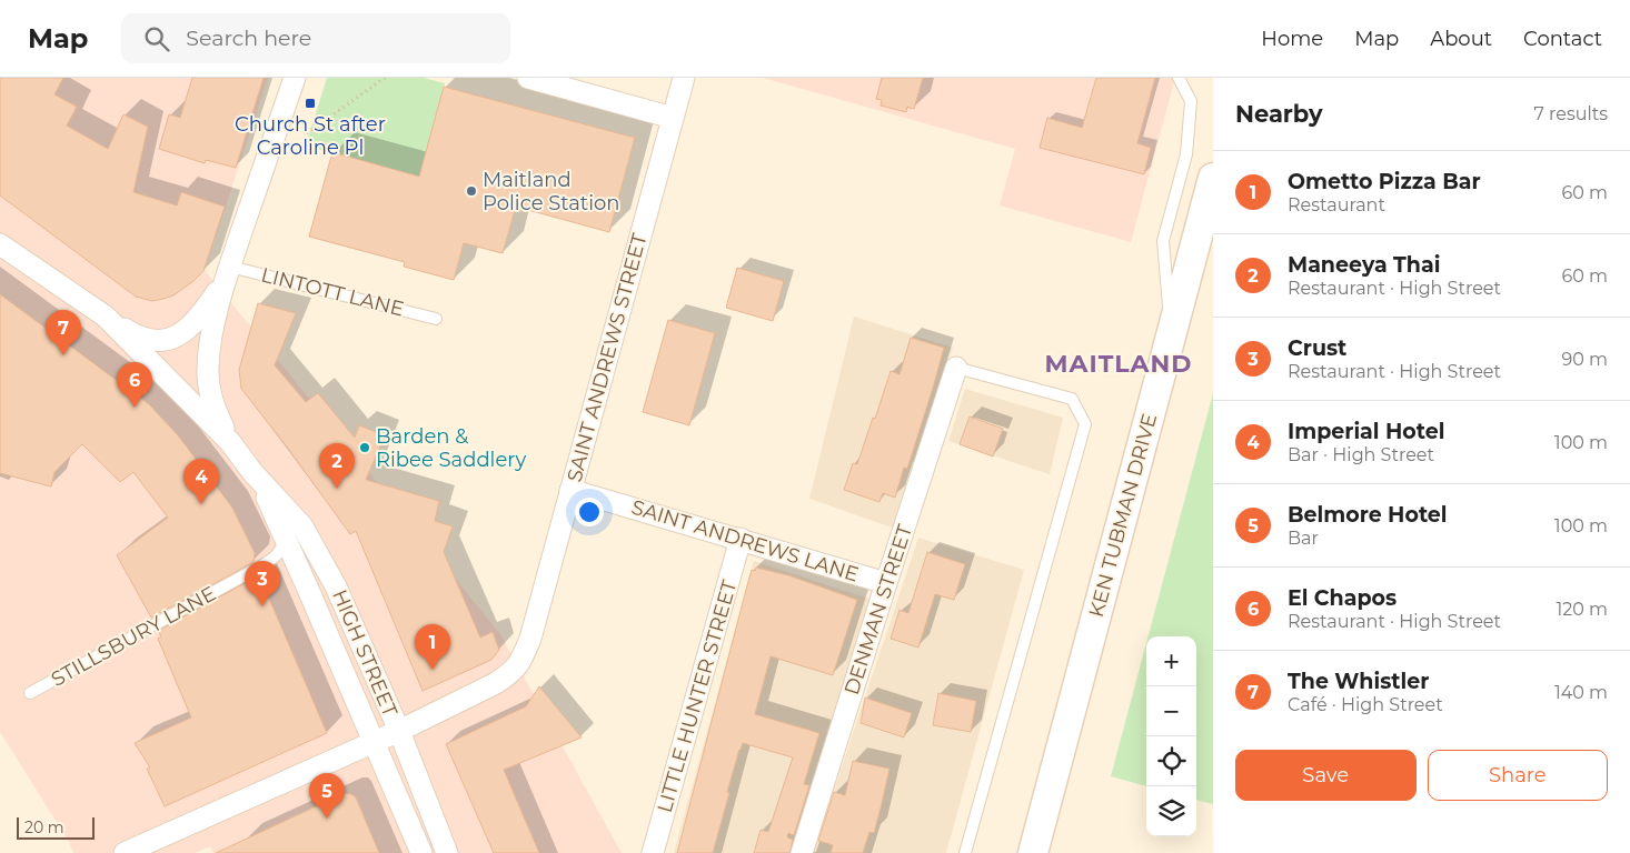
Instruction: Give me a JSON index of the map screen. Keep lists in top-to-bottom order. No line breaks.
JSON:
{"streets":{"main road":["KEN TUBMAN DRIVE"],"street":["SAINT ANDREWS STREET","SAINT ANDREWS LANE","DENMAN STREET","HIGH STREET","LITTLE HUNTER STREET"],"lane":["LINTOTT LANE","STILLSBURY LANE"]},"crossings":[["SAINT ANDREWS STREET","SAINT ANDREWS LANE"],["SAINT ANDREWS STREET","HIGH STREET"],["SAINT ANDREWS LANE","DENMAN STREET"],["SAINT ANDREWS LANE","LITTLE HUNTER STREET"],["STILLSBURY LANE","HIGH STREET"]],"districts":["MAITLAND"],"places":{"transit":["Church St after Caroline Pl"],"other":["Maitland Police Station","Barden & Ribee Saddlery"]},"scale_bar":"20 m","page":{"header":"Map","search":"Search here","nav":["Home","Map","About","Contact"],"heading":["Nearby","7 results"],"list":[{"mark":"1","name":"Ometto Pizza Bar","note":"Restaurant","value":"60 m"},{"mark":"2","name":"Maneeya Thai","note":"Restaurant · High Street","value":"60 m"},{"mark":"3","name":"Crust","note":"Restaurant · High Street","value":"90 m"},{"mark":"4","name":"Imperial Hotel","note":"Bar · High Street","value":"100 m"},{"mark":"5","name":"Belmore Hotel","note":"Bar","value":"100 m"},{"mark":"6","name":"El Chapos","note":"Restaurant · High Street","value":"120 m"},{"mark":"7","name":"The Whistler","note":"Café · High Street","value":"140 m"}],"pins":["7","6","2","4","3","1","5"],"map_buttons":["+","−"],"buttons":["Save","Share"],"scale":"20 m"}}
